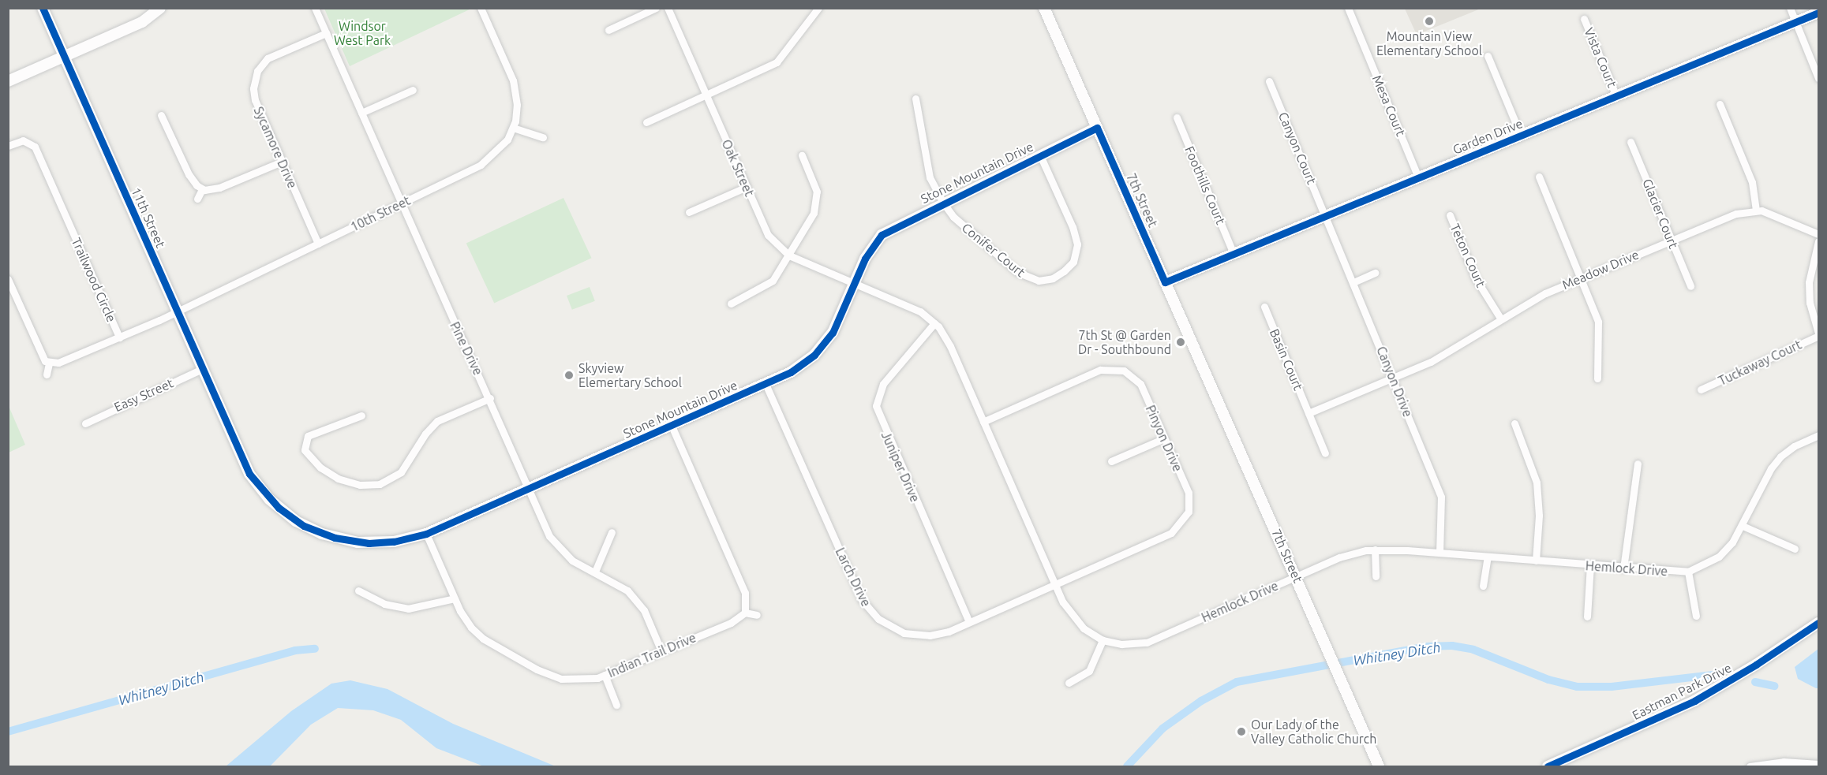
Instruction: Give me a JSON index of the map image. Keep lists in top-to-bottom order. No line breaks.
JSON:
{"streets":{"street":["Vista Court","Mesa Court","Garden Drive","Sycamore Drive","Canyon Court","Oak Street","Stone Mountain Drive","Foothills Court","7th Street","10th Street","Glacier Court","11th Street","Conifer Court","Teton Court","Meadow Drive","Trailwood Circle","Pine Drive","Basin Court","Tuckaway Court","Canyon Drive","Easy Street","Pinyon Drive","Juniper Drive","Hemlock Drive","Larch Drive","Indian Trail Drive","Eastman Park Drive"]},"crossings":[["Vista Court","Garden Drive"],["Mesa Court","Garden Drive"],["Garden Drive","Canyon Court"],["Garden Drive","Foothills Court"],["Garden Drive","7th Street"],["Garden Drive","Canyon Drive"],["Sycamore Drive","10th Street"],["Sycamore Drive","Pine Drive"],["Canyon Court","Canyon Drive"],["Oak Street","Stone Mountain Drive"],["Oak Street","Hemlock Drive"],["Stone Mountain Drive","7th Street"],["Stone Mountain Drive","11th Street"],["Stone Mountain Drive","Conifer Court"],["Stone Mountain Drive","Pine Drive"],["Stone Mountain Drive","Hemlock Drive"],["Stone Mountain Drive","Larch Drive"],["Stone Mountain Drive","Indian Trail Drive"],["7th Street","Hemlock Drive"],["10th Street","11th Street"],["10th Street","Trailwood Circle"],["10th Street","Pine Drive"],["Glacier Court","Meadow Drive"],["11th Street","Easy Street"],["Teton Court","Meadow Drive"],["Meadow Drive","Canyon Drive"],["Pine Drive","Indian Trail Drive"],["Canyon Drive","Hemlock Drive"],["Pinyon Drive","Hemlock Drive"],["Pinyon Drive","Larch Drive"],["Juniper Drive","Hemlock Drive"],["Juniper Drive","Larch Drive"],["Hemlock Drive","Larch Drive"]],"water":["Whitney Ditch"],"parks":["Windsor West Park"],"places":["Mountain View Elementary School","7th St @ Garden Dr - Southbound","Skyview Elemertary School","Our Lady of the Valley Catholic Church"]}
